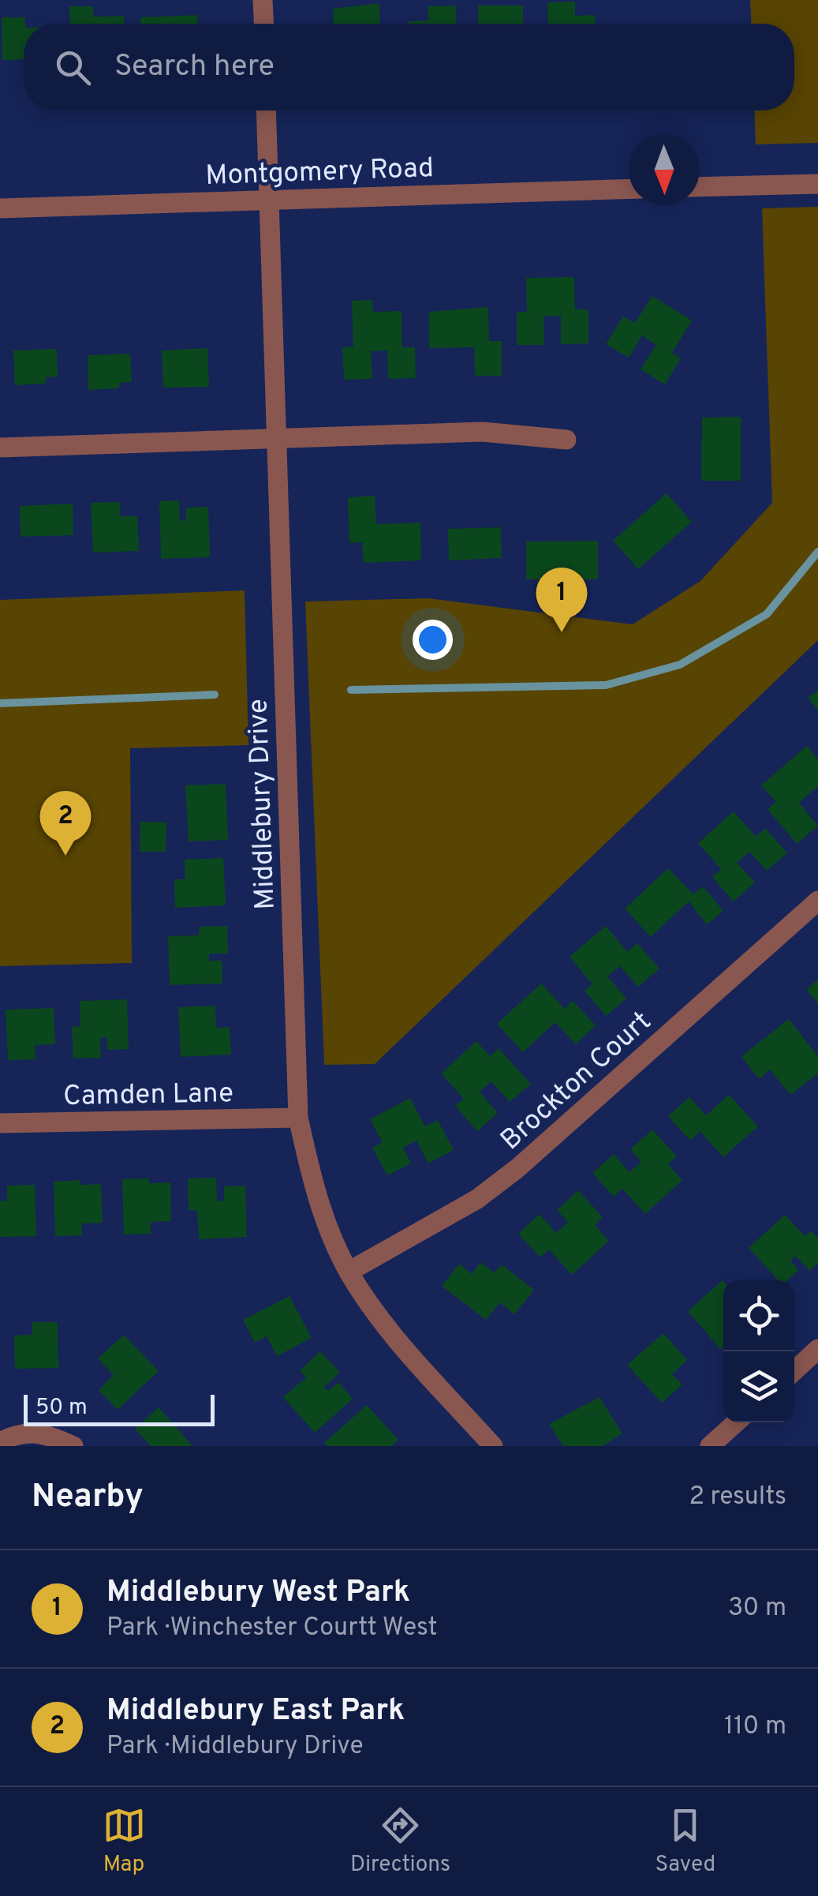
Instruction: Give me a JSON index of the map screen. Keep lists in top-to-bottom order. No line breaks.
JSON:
{"streets":{"street":["Montgomery Road","Middlebury Drive","Brockton Court","Camden Lane"]},"crossings":[["Montgomery Road","Middlebury Drive"],["Middlebury Drive","Brockton Court"],["Middlebury Drive","Camden Lane"]],"scale_bar":"50 m","north":"bottom","page":{"search":"Search here","pins":["1","2"],"scale":"50 m","heading":["Nearby","2 results"],"list":[{"mark":"1","name":"Middlebury West Park","note":"Park · Winchester Courtt West","value":"30 m"},{"mark":"2","name":"Middlebury East Park","note":"Park · Middlebury Drive","value":"110 m"}],"nav":["Map","Directions","Saved"]}}
